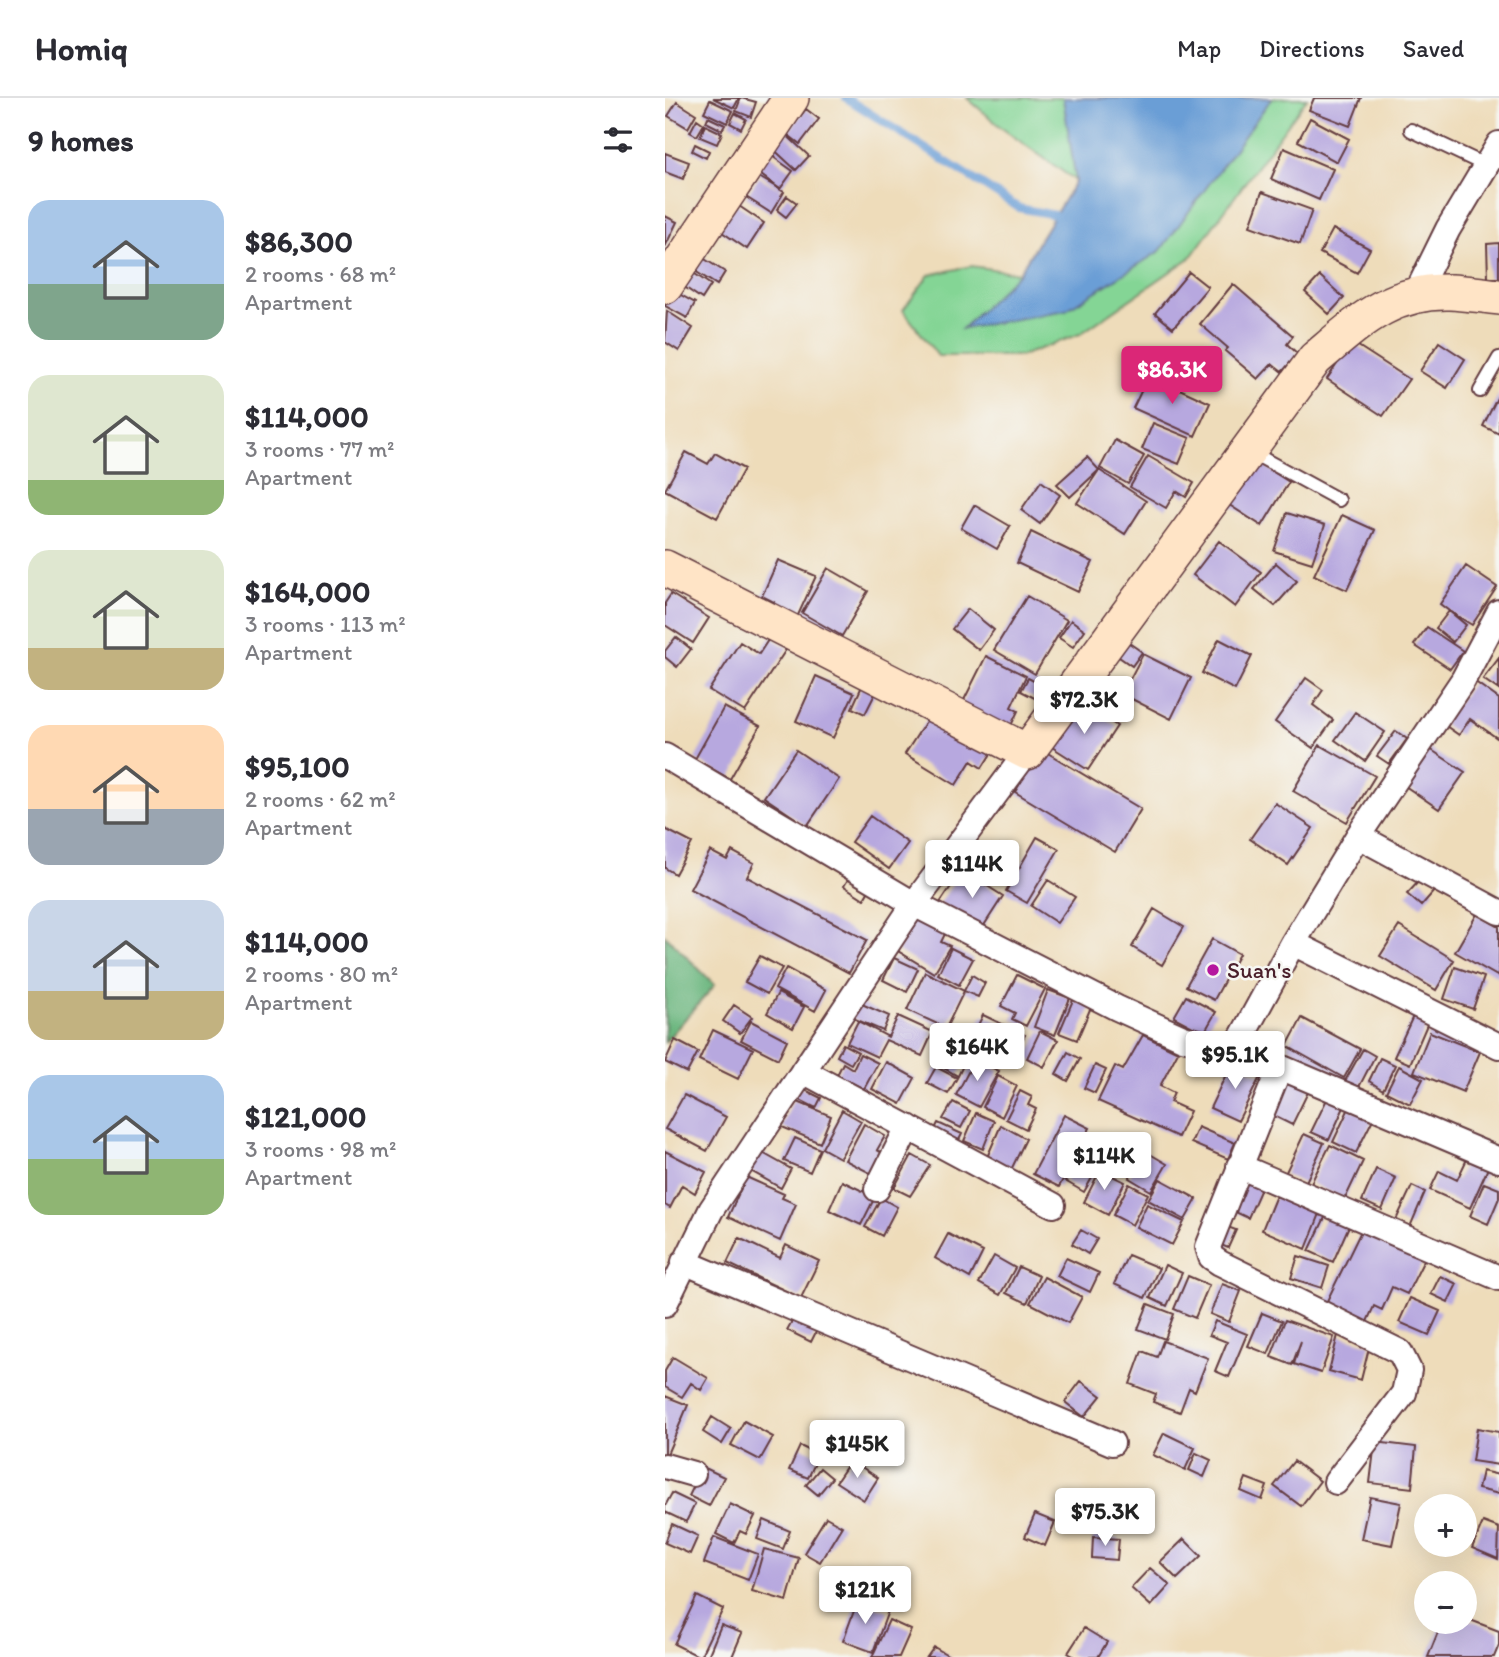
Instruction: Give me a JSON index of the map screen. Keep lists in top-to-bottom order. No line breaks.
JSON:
{"places":["Suan's"],"page":{"header":"Homiq","nav":["Map","Directions","Saved"],"heading":"9 homes","list":[{"name":"$86,300","note":"2 rooms · 68 m² · Apartment"},{"name":"$114,000","note":"3 rooms · 77 m² · Apartment"},{"name":"$164,000","note":"3 rooms · 113 m² · Apartment"},{"name":"$95,100","note":"2 rooms · 62 m² · Apartment"},{"name":"$114,000","note":"2 rooms · 80 m² · Apartment"},{"name":"$121,000","note":"3 rooms · 98 m² · Apartment"}],"price":["$86.3K","$72.3K","$114K","$164K","$95.1K","$114K","$145K","$75.3K","$121K"],"map_buttons":["+","−"]}}
